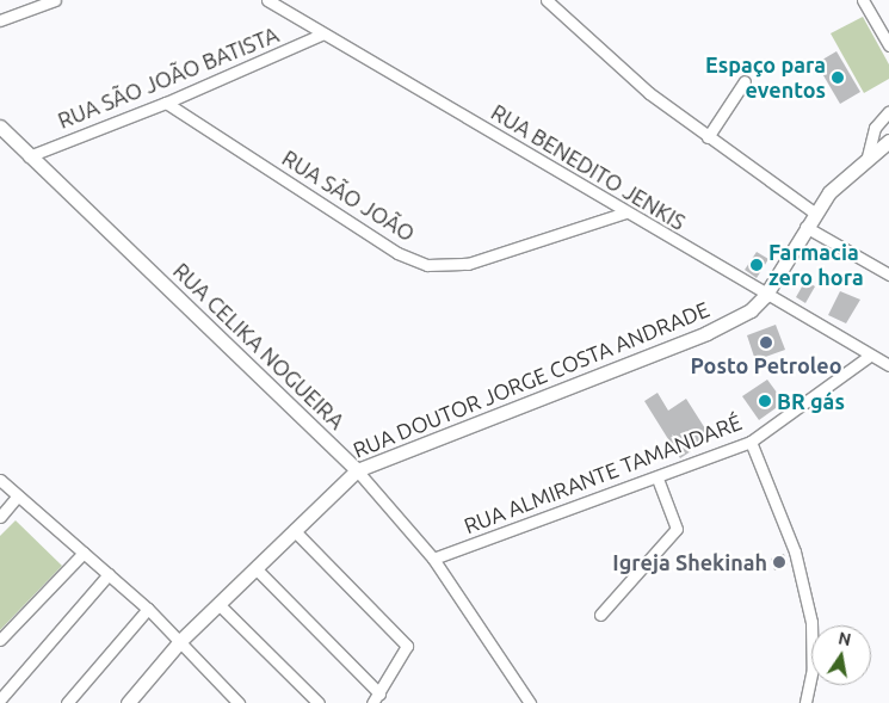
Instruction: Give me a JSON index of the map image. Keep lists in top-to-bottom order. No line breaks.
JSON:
{"streets":{"main road":["RUA CELIKA NOGUEIRA","RUA DOUTOR JORGE COSTA ANDRADE"],"street":["RUA SÃO JOÃO BATISTA","RUA BENEDITO JENKIS","RUA SÃO JOÃO","RUA ALMIRANTE TAMANDARÉ"]},"crossings":[["RUA SÃO JOÃO BATISTA","RUA BENEDITO JENKIS"],["RUA SÃO JOÃO BATISTA","RUA SÃO JOÃO"],["RUA SÃO JOÃO BATISTA","RUA CELIKA NOGUEIRA"],["RUA BENEDITO JENKIS","RUA SÃO JOÃO"],["RUA BENEDITO JENKIS","RUA DOUTOR JORGE COSTA ANDRADE"],["RUA BENEDITO JENKIS","RUA ALMIRANTE TAMANDARÉ"],["RUA CELIKA NOGUEIRA","RUA DOUTOR JORGE COSTA ANDRADE"],["RUA CELIKA NOGUEIRA","RUA ALMIRANTE TAMANDARÉ"]],"places":["Espaço para eventos","Farmacia zero hora","Posto Petroleo","BR gás","Igreja Shekinah"],"north":"top"}
